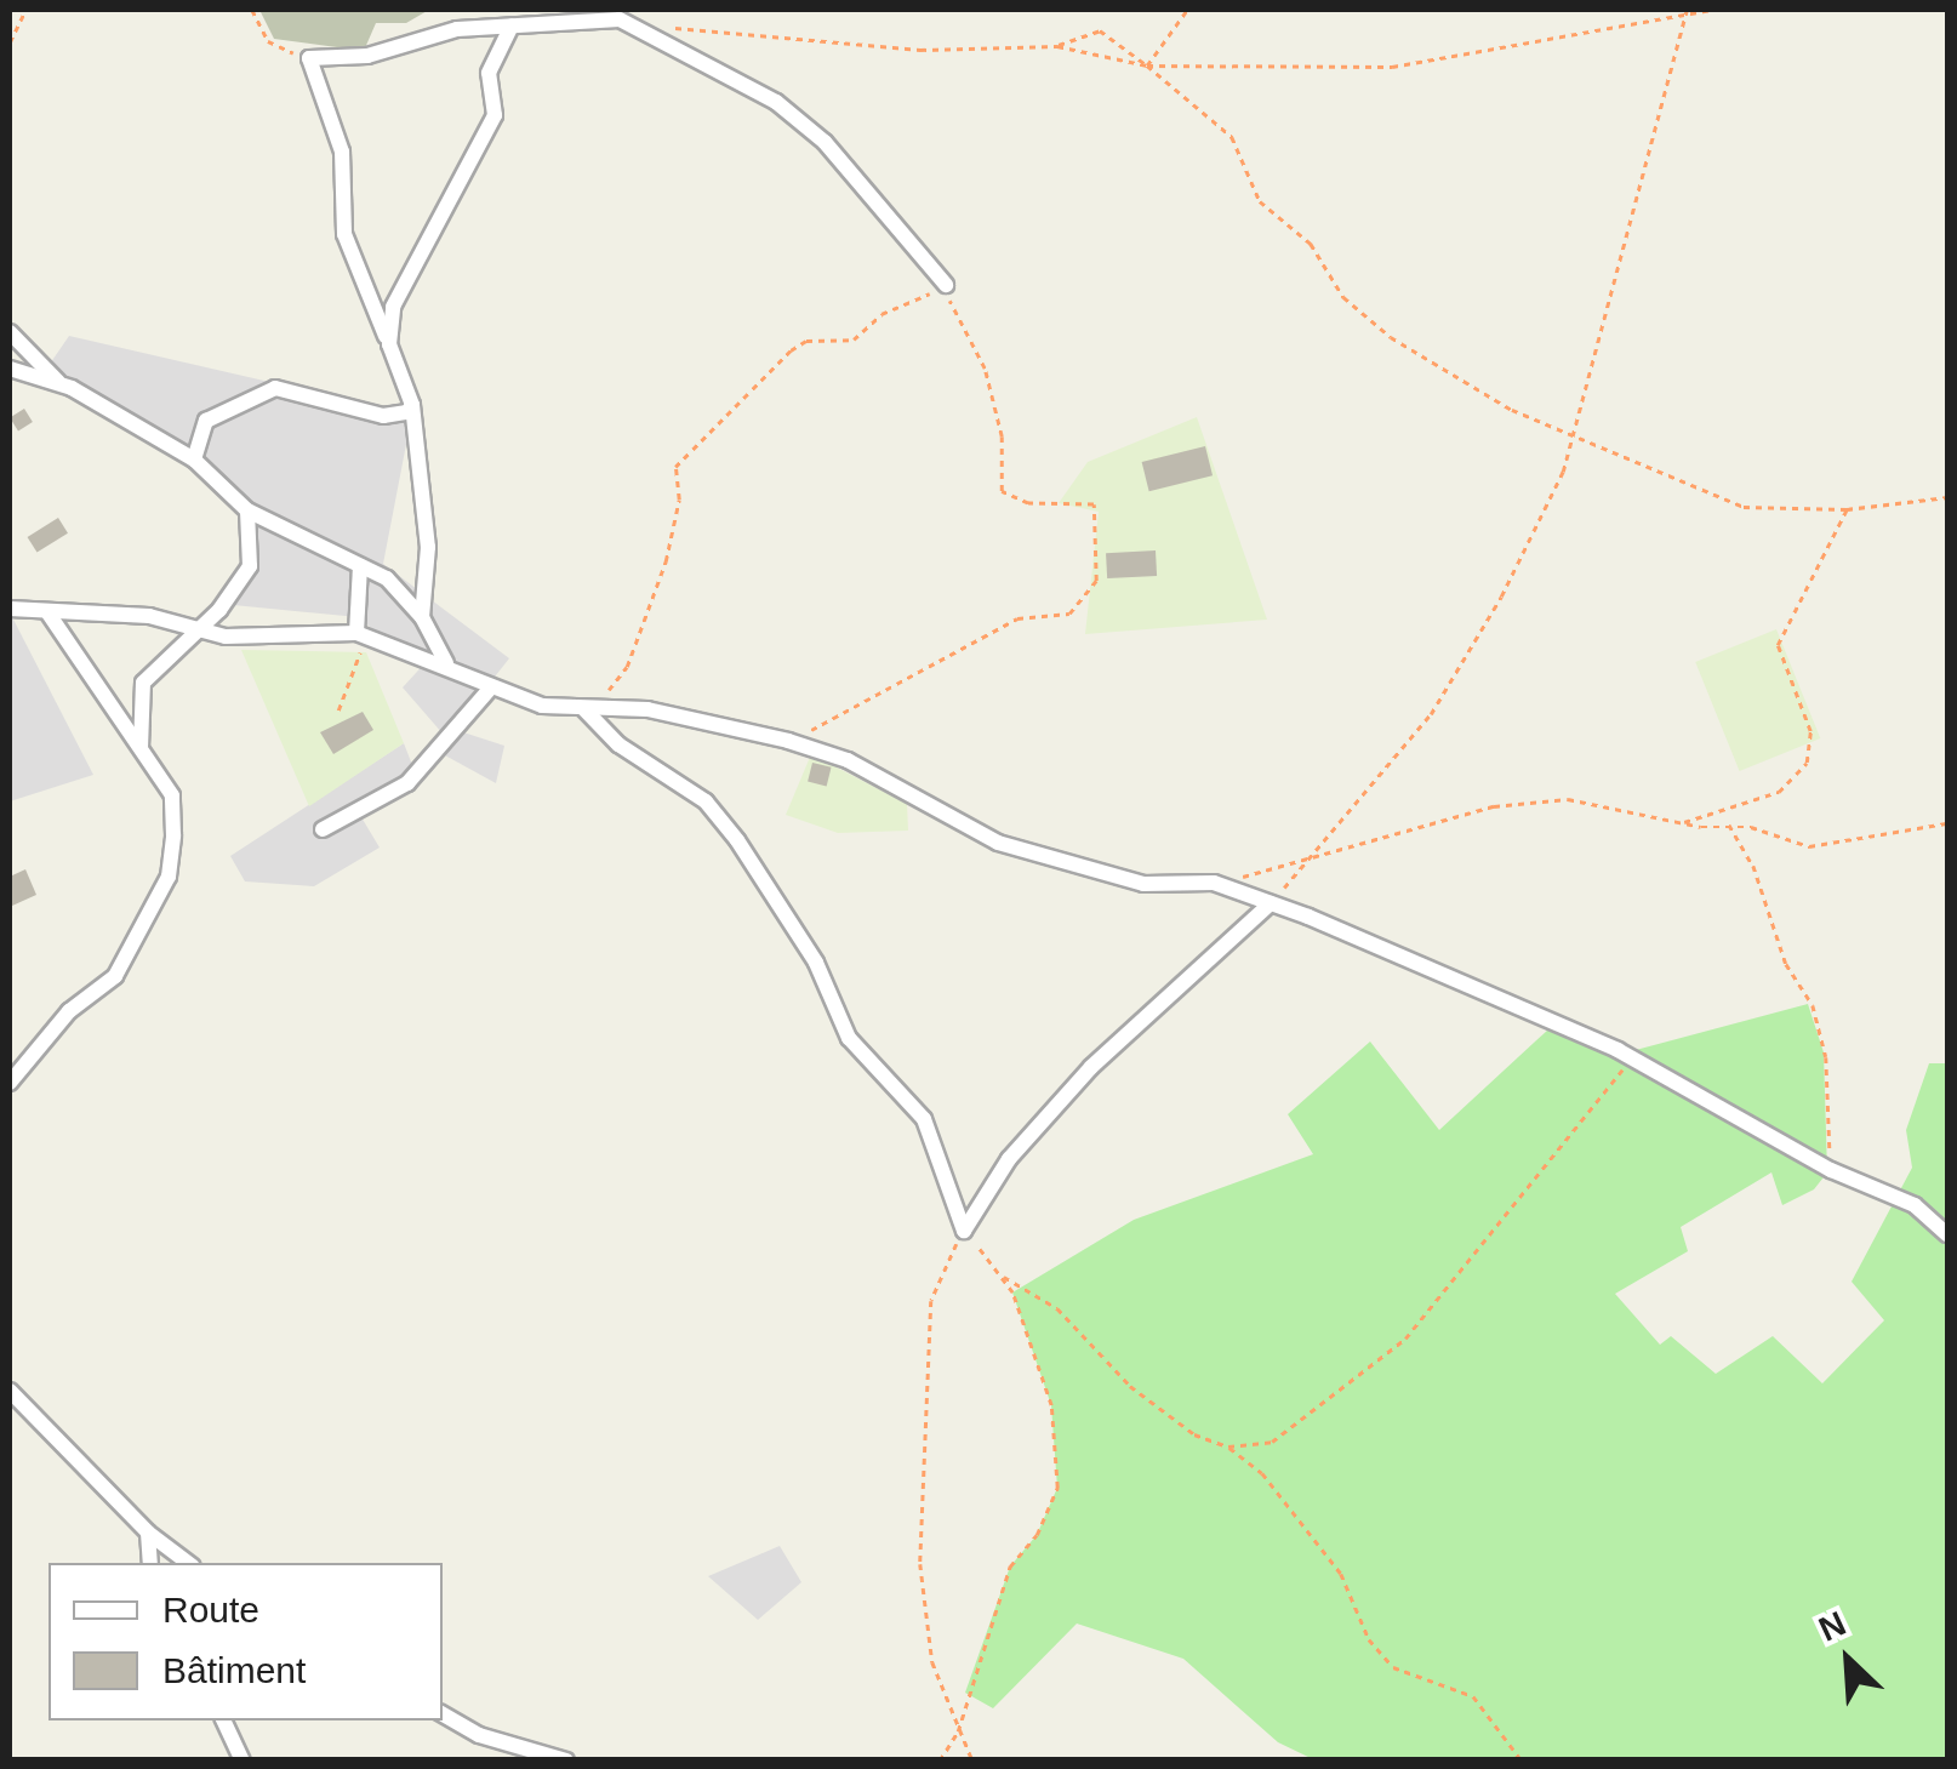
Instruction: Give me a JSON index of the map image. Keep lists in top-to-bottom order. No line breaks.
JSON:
{"legend":["Route","Bâtiment"],"north":"top left"}
